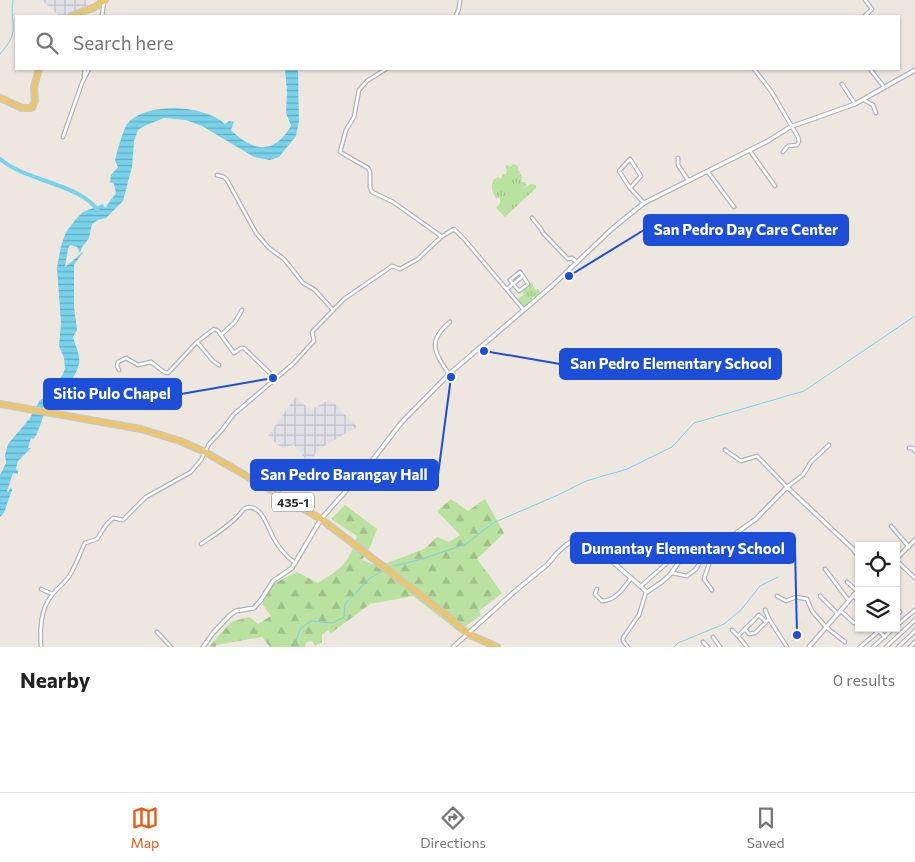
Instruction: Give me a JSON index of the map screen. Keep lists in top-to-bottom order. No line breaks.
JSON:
{"streets":{"main road":["435-1"]},"places":["San Pedro Day Care Center","San Pedro Elementary School","San Pedro Barangay Hall","Sitio Pulo Chapel","Dumantay Elementary School"],"page":{"search":"Search here","heading":["Nearby","0 results"],"nav":["Map","Directions","Saved"]}}
